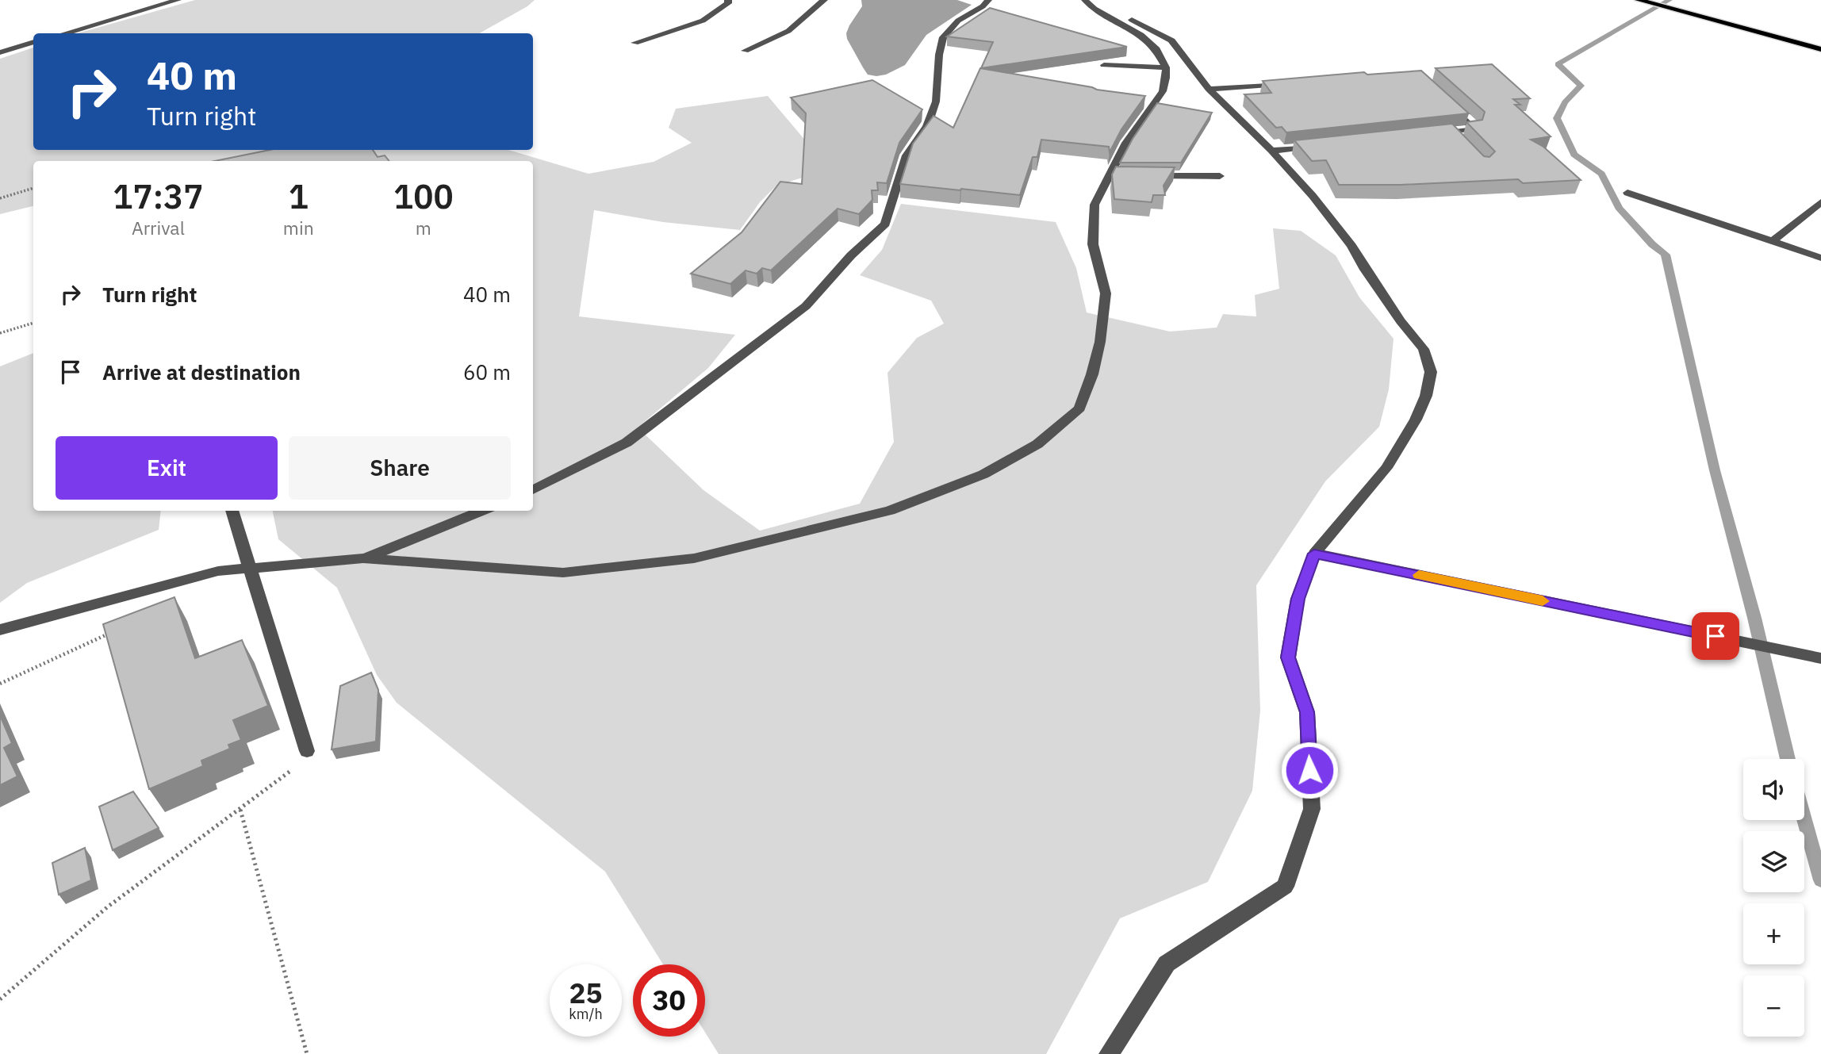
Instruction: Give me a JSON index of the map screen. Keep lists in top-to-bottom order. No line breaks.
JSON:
{"page":{"turn":["40 m","Turn right"],"eta":["17:37","Arrival","1","min","100","m"],"list":[{"name":"Turn right","value":"40 m"},{"name":"Arrive at destination","value":"60 m"}],"buttons":["Exit","Share"],"map_buttons":["+","−"],"speed":"25 km/h","limit":"30"}}
